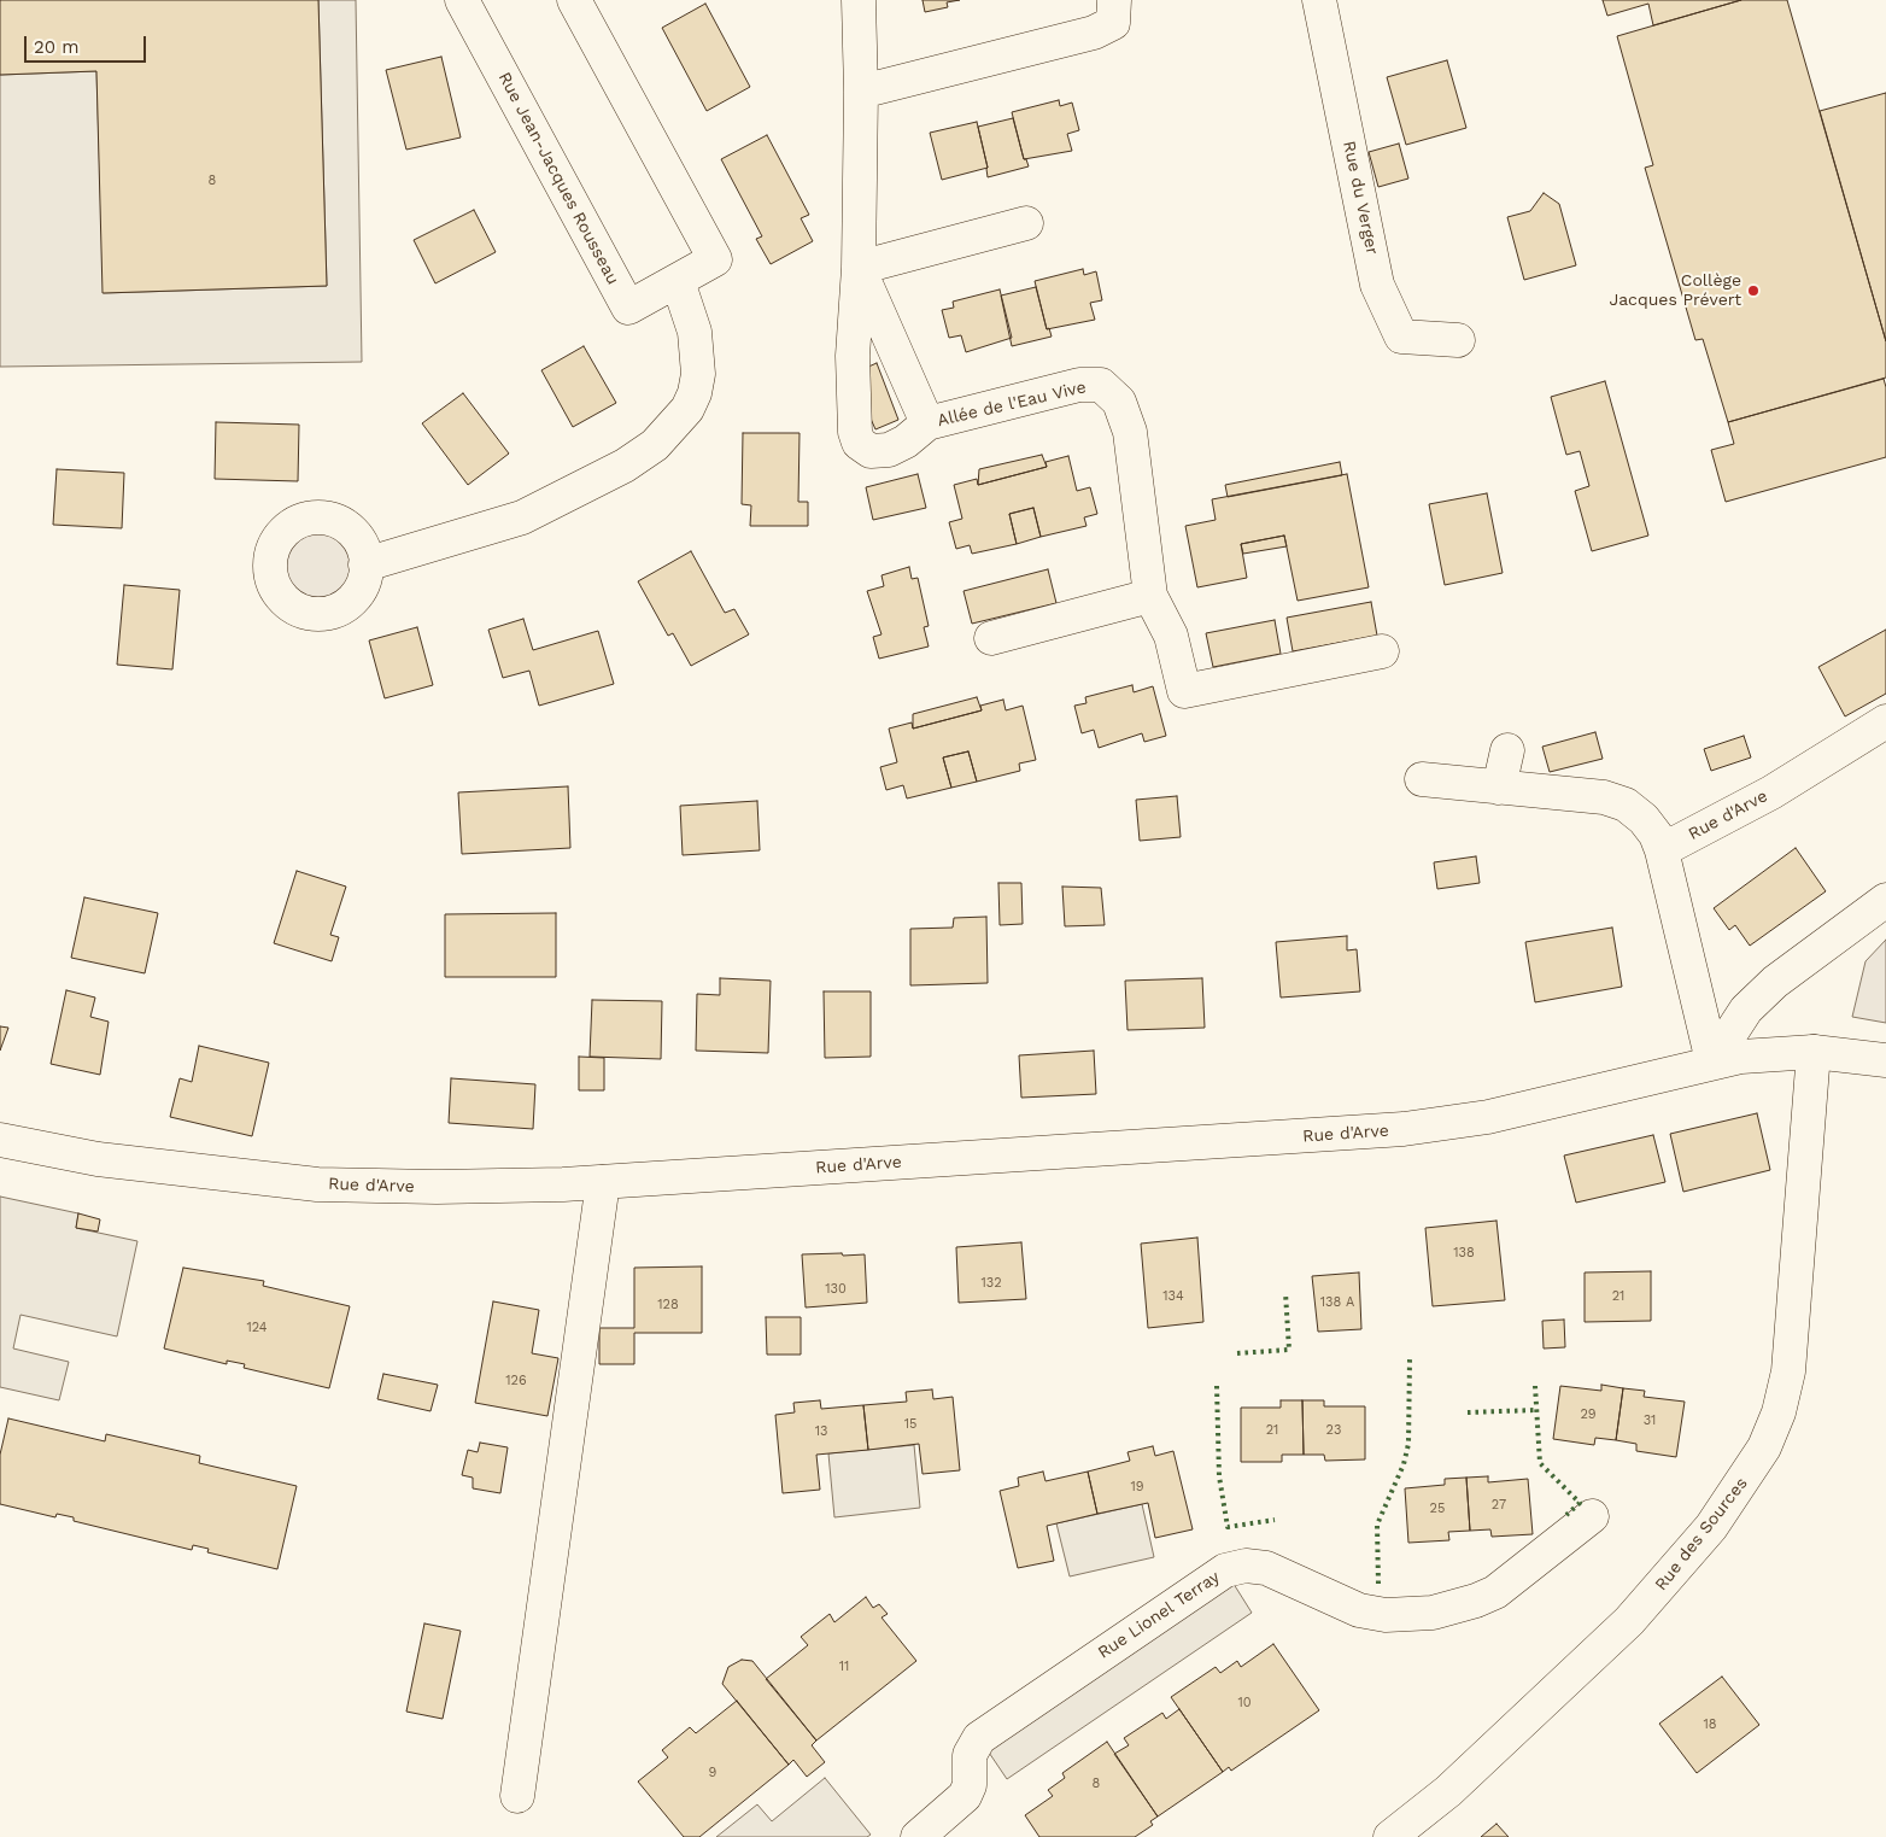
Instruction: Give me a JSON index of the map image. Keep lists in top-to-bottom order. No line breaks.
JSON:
{"streets":{"street":["Rue Jean-Jacques Rousseau","Rue du Verger","Allée de l'Eau Vive","Rue d'Arve","Rue des Sources","Rue Lionel Terray"]},"crossings":[["Rue d'Arve","Rue des Sources"]],"places":["Collège Jacques Prévert"],"house_numbers":["8","138","132","130","134","21","138 A","128","124","126","29","31","15","21","23","13","19","27","25","11","10","18","9","8"],"scale_bar":"20 m"}
